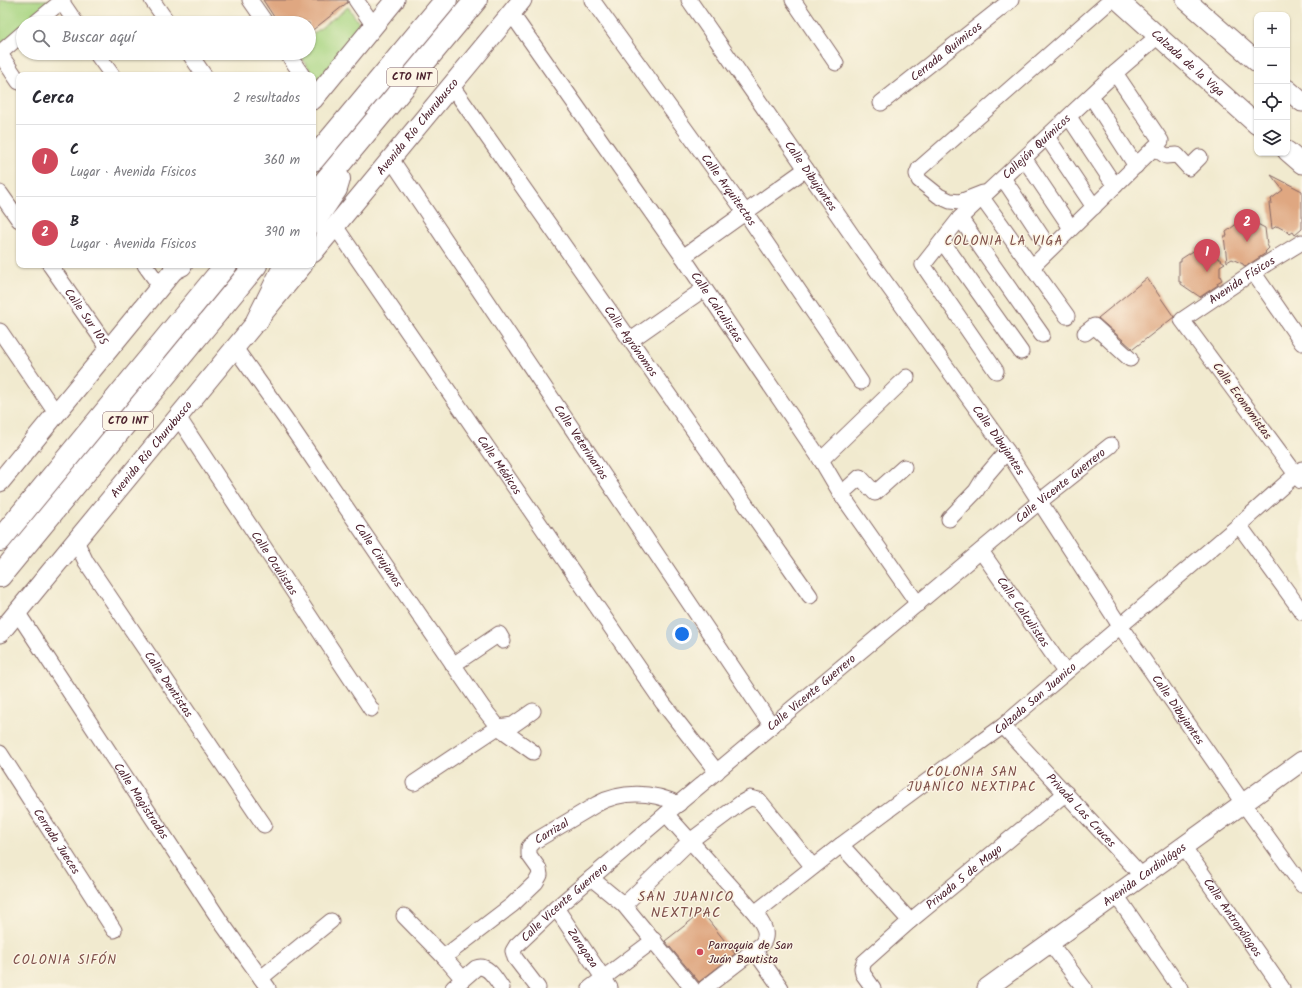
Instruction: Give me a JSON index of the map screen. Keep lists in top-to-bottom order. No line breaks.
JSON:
{"streets":{"highway":["CTO INT"],"main road":["Calzada de la Viga","Avenida Río Churubusco","Avenida Cardiológos"],"street":["Cerrada Químicos","Callejón Químicos","Calle Dibujantes","Calle Arquitectos","Avenida Físicos","Calle Calculistas","Calle Sur 105","Calle Agrónomos","Calle Economistas","Calle Veterinarios","Calle Médicos","Calle Vicente Guerrero","Calle Cirujanos","Calle Oculistas","Calle Dentistas","Calzada San Juanico","Calle Magistrados","Privada Las Cruces","Carrizal","Cerrada Jueces","Privada 5 de Mayo","Calle Antropólogos","Zaragoza"]},"crossings":[["Calzada de la Viga","Callejón Químicos"],["Avenida Río Churubusco","Calle Calculistas"],["Avenida Río Churubusco","Calle Agrónomos"],["Avenida Río Churubusco","Calle Veterinarios"],["Avenida Río Churubusco","Calle Médicos"],["Avenida Río Churubusco","Calle Cirujanos"],["Avenida Río Churubusco","Calle Oculistas"],["Avenida Río Churubusco","Calle Dentistas"],["Avenida Río Churubusco","Calle Magistrados"],["Calle Dibujantes","Calle Vicente Guerrero"],["Calle Dibujantes","Calzada San Juanico"],["Calle Dibujantes","Avenida Cardiológos"],["Avenida Físicos","Calle Economistas"],["Calle Calculistas","Calle Vicente Guerrero"],["Calle Calculistas","Calzada San Juanico"],["Calle Economistas","Calzada San Juanico"],["Calle Veterinarios","Calle Vicente Guerrero"],["Calle Médicos","Calle Vicente Guerrero"],["Calle Vicente Guerrero","Carrizal"],["Calle Vicente Guerrero","Zaragoza"],["Calzada San Juanico","Privada Las Cruces"],["Privada Las Cruces","Avenida Cardiológos"],["Privada Las Cruces","Privada 5 de Mayo"],["Avenida Cardiológos","Calle Antropólogos"]],"districts":["COLONIA LA VIGA","COLONIA SAN JUANICO NEXTIPAC","SAN JUANICO NEXTIPAC","COLONIA SIFÓN"],"places":["Parroquia de San Juán Bautista"],"page":{"map_buttons":["+","−"],"search":"Buscar aquí","heading":["Cerca","2 resultados"],"list":[{"mark":"1","name":"C","note":"Lugar · Avenida Físicos","value":"360 m"},{"mark":"2","name":"B","note":"Lugar · Avenida Físicos","value":"390 m"}],"pins":["2","1"]}}
